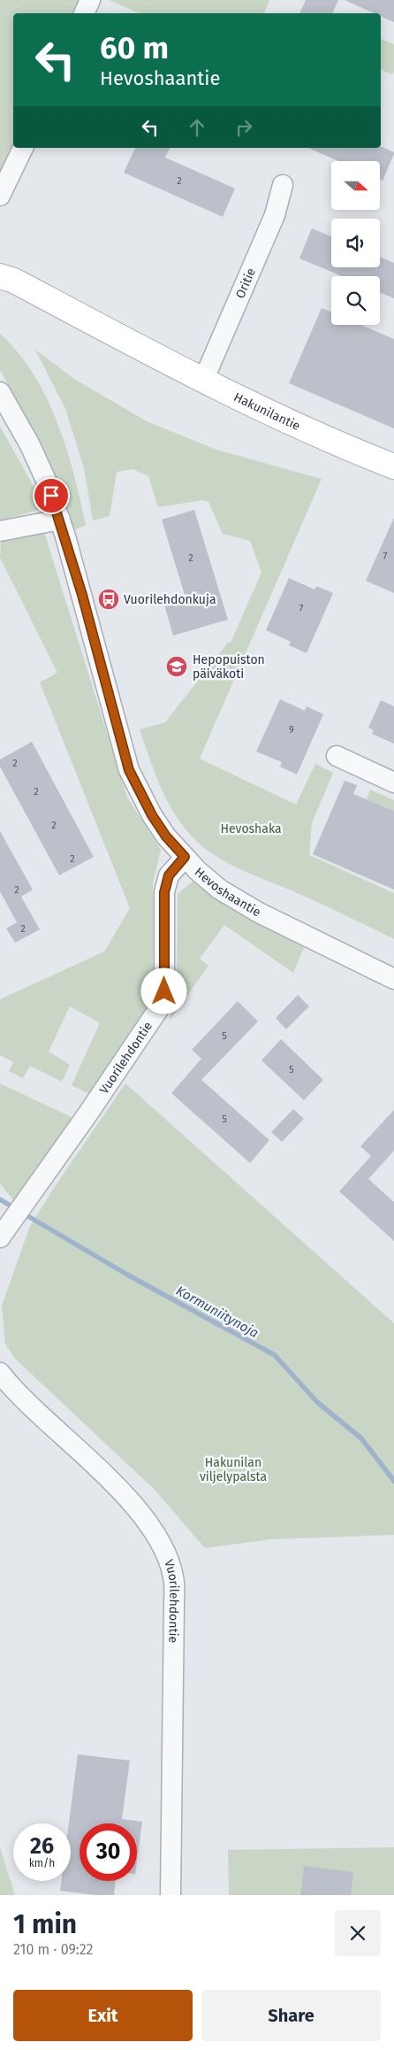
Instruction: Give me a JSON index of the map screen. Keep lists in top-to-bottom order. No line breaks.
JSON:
{"streets":{"main road":["Hakunilantie"],"street":["Oritie","Hevoshaantie","Vuorilehdontie"]},"crossings":[["Oritie","Hakunilantie"],["Hevoshaantie","Vuorilehdontie"]],"water":["Kormuniitynoja"],"parks":["Hevoshaka","Hakunilan viljelypalsta"],"places":{"bus stop":["Vuorilehdonkuja"],"school or university":["Hepopuiston päiväkoti"]},"house_numbers":["2","7","2","7","9","2","2","2","2","2","2","5","5","5"],"north":"right","page":{"turn":["60 m","Hevoshaantie"],"speed":"26 km/h","limit":"30","heading":["1 min","210 m · 09:22"],"buttons":["Exit","Share"]}}
